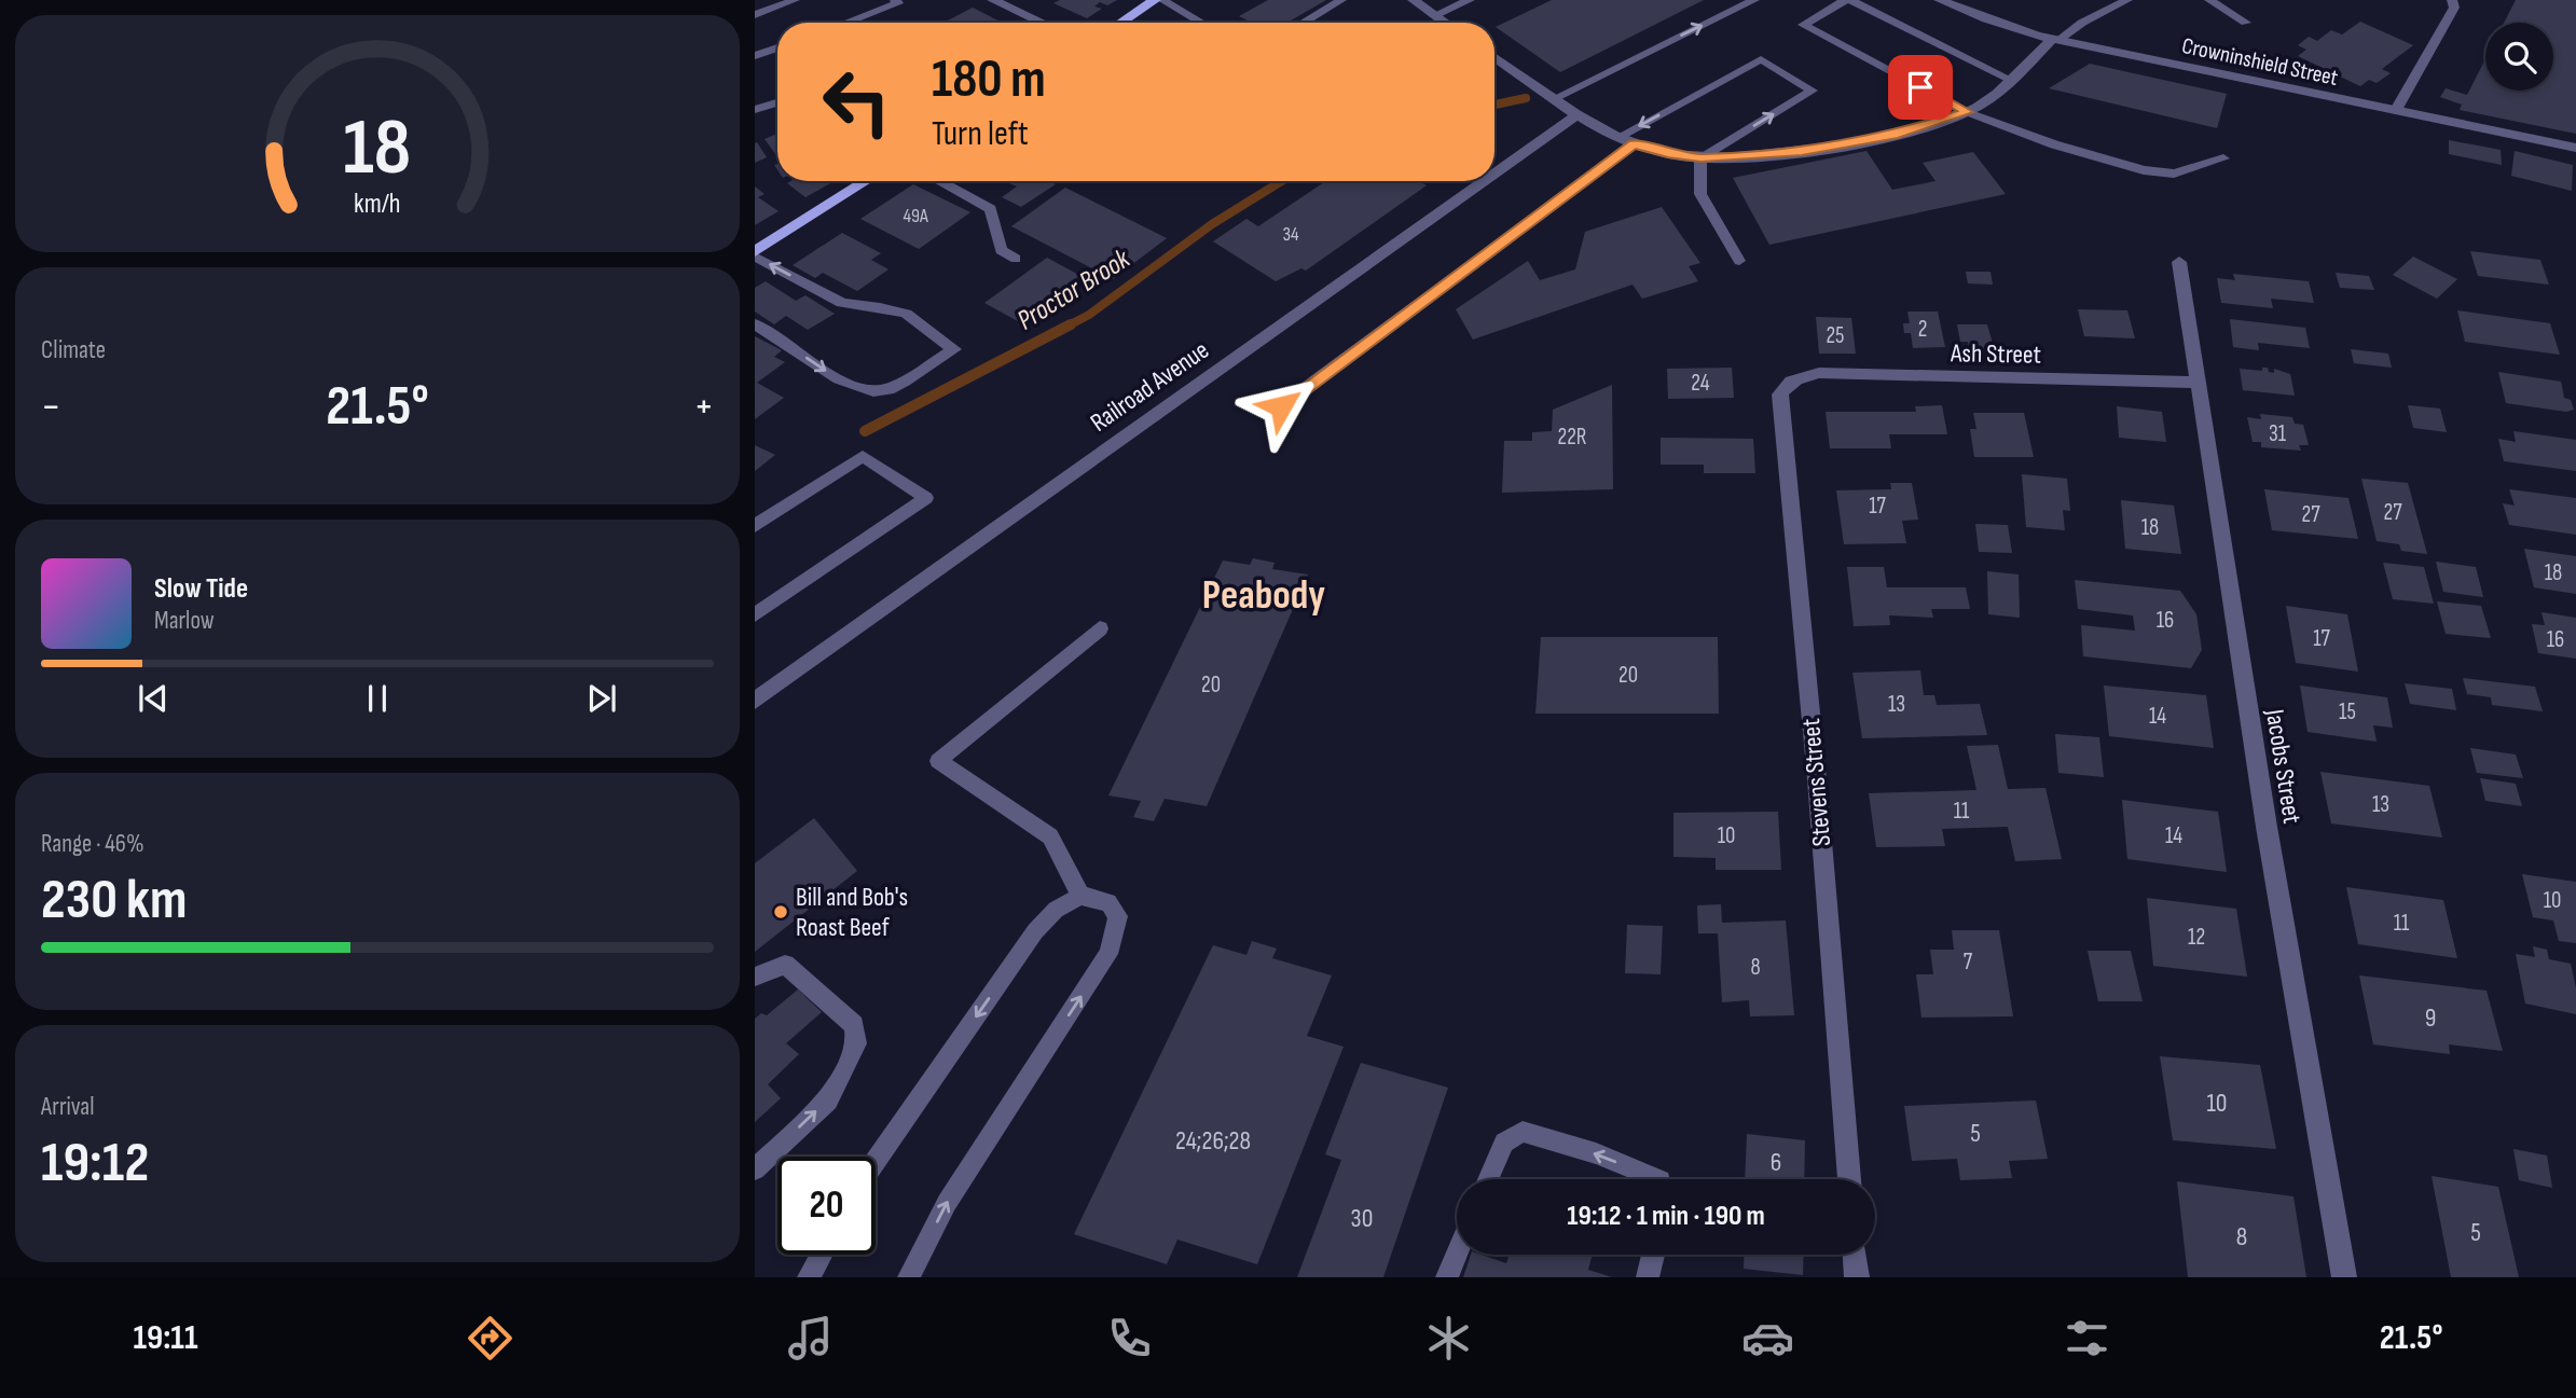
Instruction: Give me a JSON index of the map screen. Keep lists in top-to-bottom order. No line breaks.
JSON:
{"streets":{"street":["Crowninshield Street","Ash Street","Railroad Avenue","Jacobs Street","Stevens Street"]},"crossings":[["Ash Street","Jacobs Street"],["Ash Street","Stevens Street"]],"districts":["Peabody"],"water":["Proctor Brook"],"places":["Bill and Bob's Roast Beef"],"house_numbers":["49A","34","2","25","24","31","22R","17","27","27","18","18","16","17","16","20","20","13","15","14","13","11","10","14","10","11","12","7","8","9","10","5","24;26;28","6","30","5","8"],"page":{"turn":["180 m","Turn left"],"tile":["Climate",["Range · 46%","230 km"],["Arrival","19:12"]],"heat":["−","21.5°","+"],"song":["Slow Tide","Marlow"],"limit":"20","trip":"19:12 · 1 min · 190 m","tabs":["19:11","21.5°"],"gauge":["18","km/h"]}}
